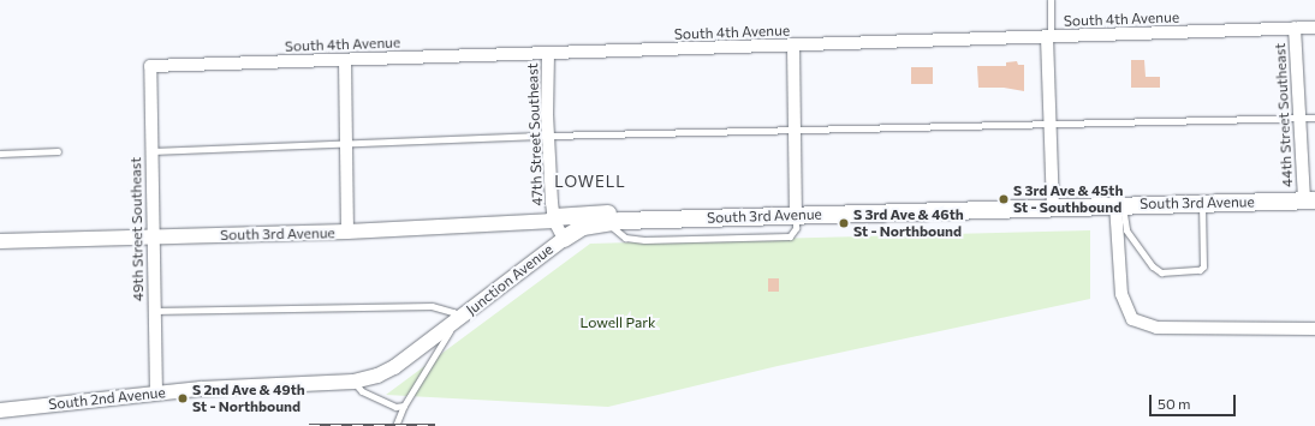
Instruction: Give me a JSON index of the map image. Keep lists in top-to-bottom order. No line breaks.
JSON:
{"streets":{"main road":["South 3rd Avenue"],"street":["South 4th Avenue","44th Street Southeast","47th Street Southeast","49th Street Southeast","Junction Avenue","South 2nd Avenue"]},"crossings":[["South 4th Avenue","44th Street Southeast"],["South 4th Avenue","47th Street Southeast"],["South 4th Avenue","49th Street Southeast"],["44th Street Southeast","South 3rd Avenue"],["47th Street Southeast","South 3rd Avenue"],["47th Street Southeast","Junction Avenue"],["South 3rd Avenue","49th Street Southeast"],["South 3rd Avenue","Junction Avenue"],["49th Street Southeast","South 2nd Avenue"],["Junction Avenue","South 2nd Avenue"]],"districts":["LOWELL"],"parks":["Lowell Park"],"places":["S 3rd Ave & 45th St - Southbound","S 3rd Ave & 46th St - Northbound","S 2nd Ave & 49th St - Northbound"],"scale_bar":"50 m"}
